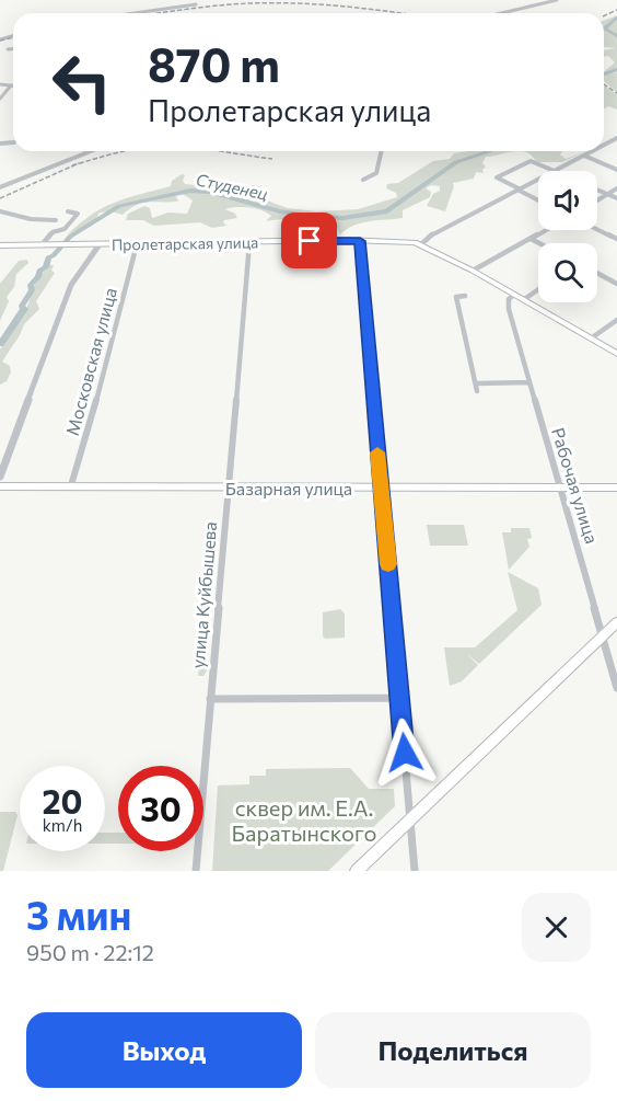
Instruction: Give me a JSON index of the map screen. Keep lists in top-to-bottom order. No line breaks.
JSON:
{"streets":{"main road":["Пролетарская улица","Базарная улица"],"street":["Московская улица","Рабочая улица","улица Куйбышева"]},"crossings":[["Пролетарская улица","Московская улица"],["Пролетарская улица","Рабочая улица"],["Пролетарская улица","улица Куйбышева"],["Московская улица","Базарная улица"],["Рабочая улица","Базарная улица"],["Базарная улица","улица Куйбышева"]],"water":["Студенец"],"parks":["сквер им. Е.А. Баратынского"],"page":{"turn":["870 m","Пролетарская улица"],"speed":"20 km/h","limit":"30","heading":["3 мин","950 m · 22:12"],"buttons":["Выход","Поделиться"]}}
